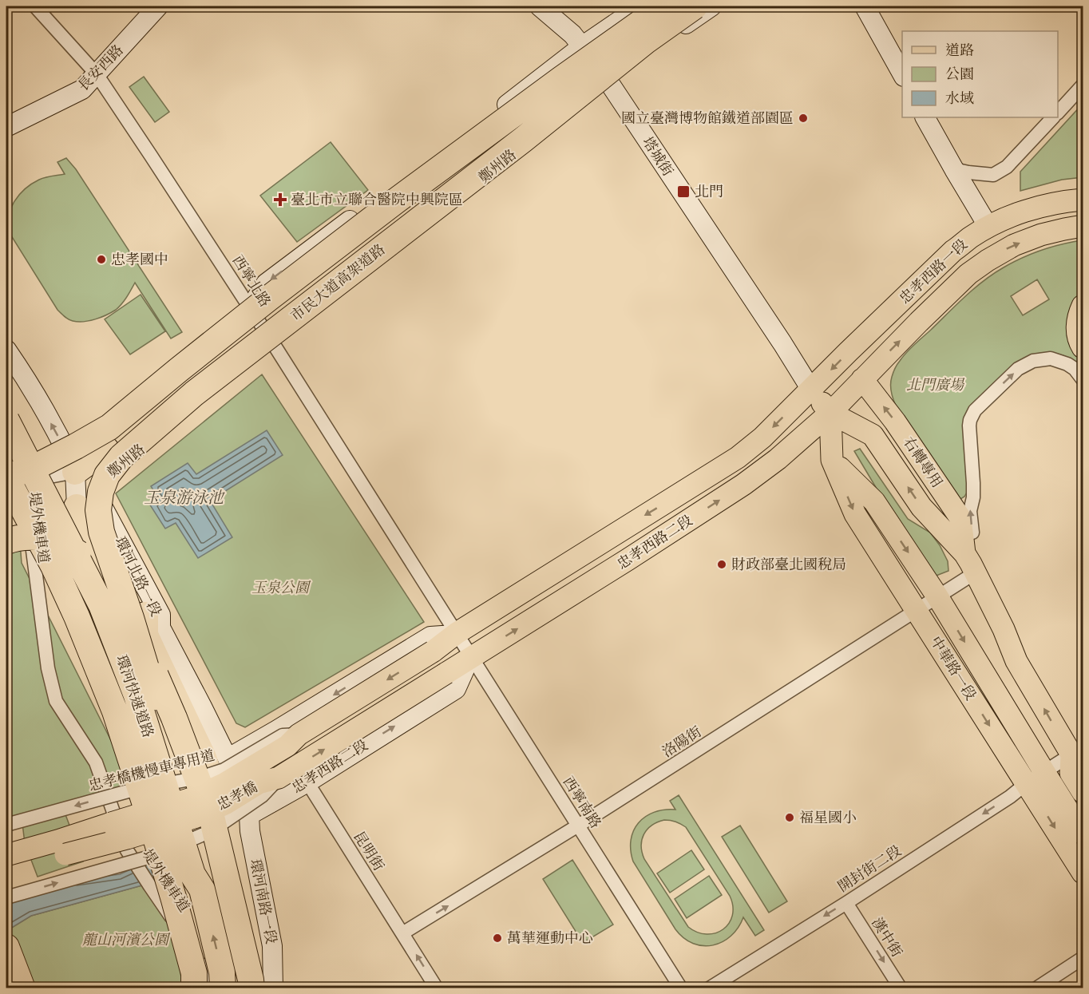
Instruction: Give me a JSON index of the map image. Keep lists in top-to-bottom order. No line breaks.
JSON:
{"streets":{"highway":["市民大道高架道路","環河快速道路"],"main road":["忠孝西路一段","右轉專用","忠孝西路二段","中華路一段","忠孝橋"],"street":["長安西路","塔城街","鄭州路","西寧北路","堤外機車道","環河北路一段","洛陽街","忠孝橋機慢車專用道","西寧南路","昆明街","開封街二段","環河南路一段","漢中街"]},"crossings":[["長安西路","西寧北路"],["塔城街","鄭州路"],["塔城街","忠孝西路一段"],["塔城街","忠孝西路二段"],["鄭州路","西寧北路"],["鄭州路","環河北路一段"],["忠孝西路一段","右轉專用"],["忠孝西路一段","忠孝西路二段"],["忠孝西路一段","中華路一段"],["西寧北路","忠孝西路二段"],["西寧北路","西寧南路"],["市民大道高架道路","堤外機車道"],["市民大道高架道路","環河北路一段"],["右轉專用","洛陽街"],["堤外機車道","環河快速道路"],["忠孝西路二段","環河北路一段"],["忠孝西路二段","中華路一段"],["忠孝西路二段","忠孝橋"],["忠孝西路二段","西寧南路"],["忠孝西路二段","昆明街"],["忠孝西路二段","環河南路一段"],["環河北路一段","環河南路一段"],["中華路一段","洛陽街"],["中華路一段","開封街二段"],["洛陽街","西寧南路"],["洛陽街","昆明街"],["忠孝橋機慢車專用道","忠孝橋"],["開封街二段","漢中街"]],"one_way":["開封街二段","漢中街"],"water":["玉泉游泳池"],"parks":["北門廣場","玉泉公園","龍山河濱公園"],"places":{"other":["國立臺灣博物館鐵道部園區","忠孝國中","財政部臺北國稅局","福星國小","萬華運動中心"],"transit":["北門"],"health":["臺北市立聯合醫院中興院區"]},"legend":["道路","公園","水域"]}
